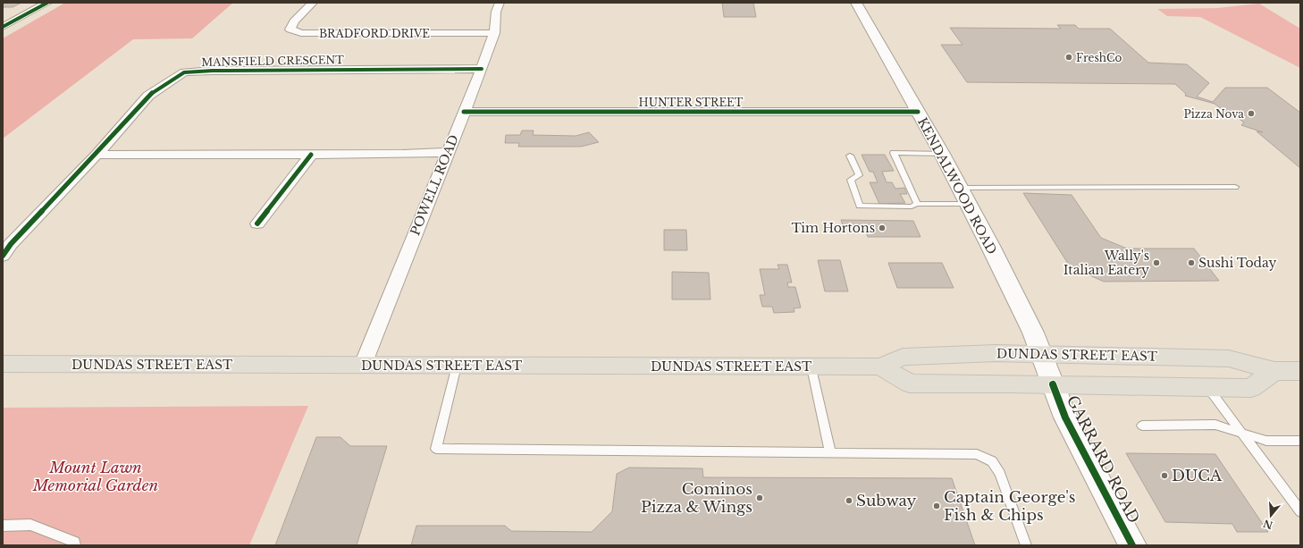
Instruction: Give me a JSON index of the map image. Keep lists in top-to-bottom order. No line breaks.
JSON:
{"streets":{"main road":["DUNDAS STREET EAST"],"street":["BRADFORD DRIVE","MANSFIELD CRESCENT","HUNTER STREET","POWELL ROAD","KENDALWOOD ROAD","GARRARD ROAD"]},"crossings":[["BRADFORD DRIVE","POWELL ROAD"],["MANSFIELD CRESCENT","POWELL ROAD"],["HUNTER STREET","POWELL ROAD"],["HUNTER STREET","KENDALWOOD ROAD"],["POWELL ROAD","DUNDAS STREET EAST"],["KENDALWOOD ROAD","DUNDAS STREET EAST"],["KENDALWOOD ROAD","GARRARD ROAD"],["DUNDAS STREET EAST","GARRARD ROAD"]],"parks":["Mount Lawn Memorial Garden"],"places":["FreshCo","Pizza Nova","Tim Hortons","Wally's Italian Eatery","Sushi Today","DUCA","Cominos Pizza & Wings","Subway","Captain George's Fish & Chips"],"north":"bottom"}
